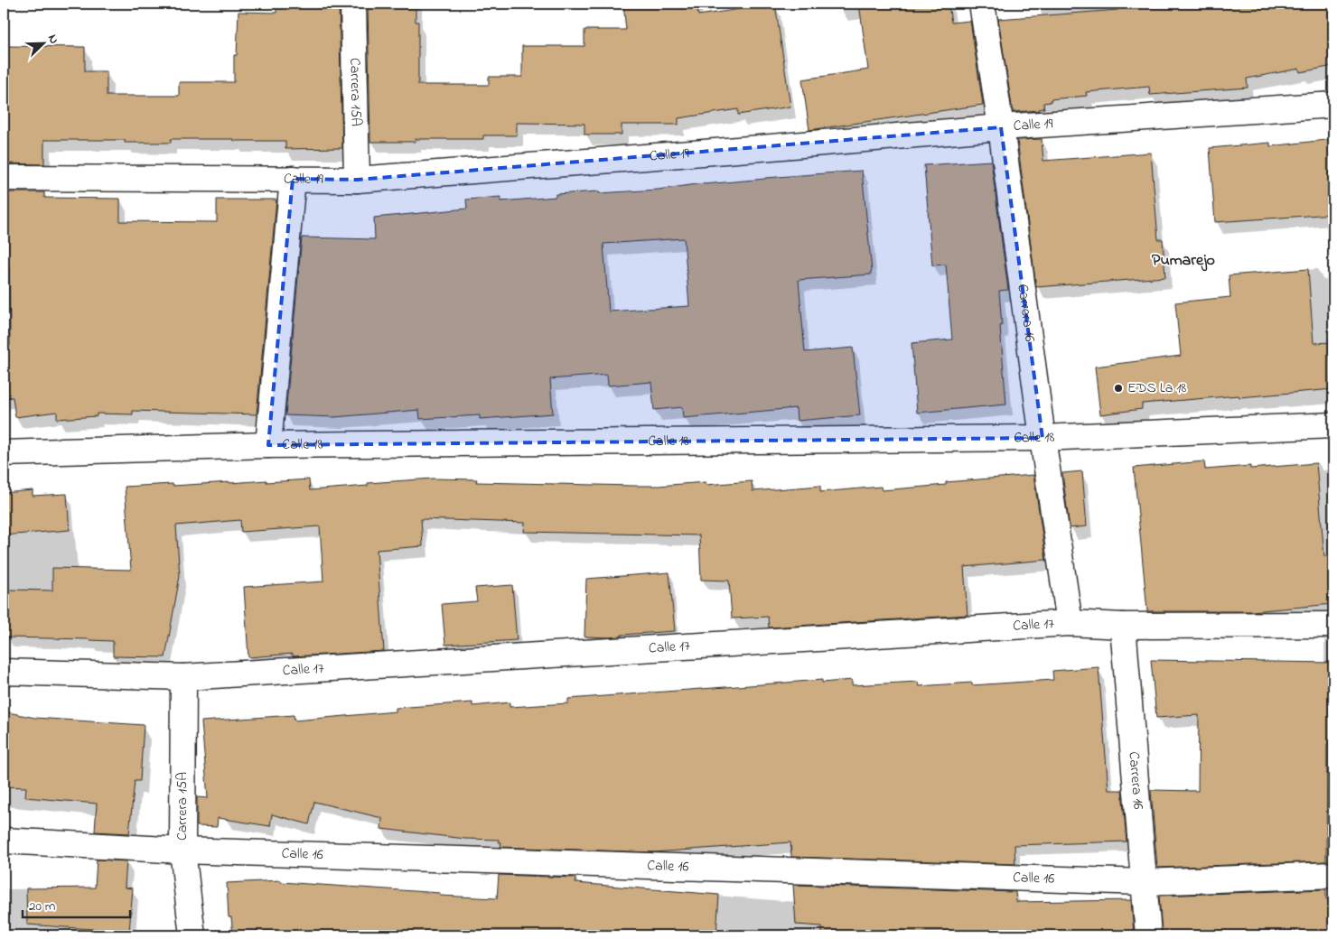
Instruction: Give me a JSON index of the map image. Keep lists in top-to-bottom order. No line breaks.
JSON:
{"streets":{"street":["Carrera 15A","Calle 19","Carrera 16","Calle 18","Calle 17","Calle 16"]},"crossings":[["Carrera 15A","Calle 19"],["Carrera 15A","Calle 17"],["Carrera 15A","Calle 16"],["Calle 19","Carrera 16"],["Carrera 16","Calle 18"],["Carrera 16","Calle 17"],["Carrera 16","Calle 16"]],"districts":["Pumarejo"],"places":["EDS La 18"],"scale_bar":"20 m","north":"top right"}
